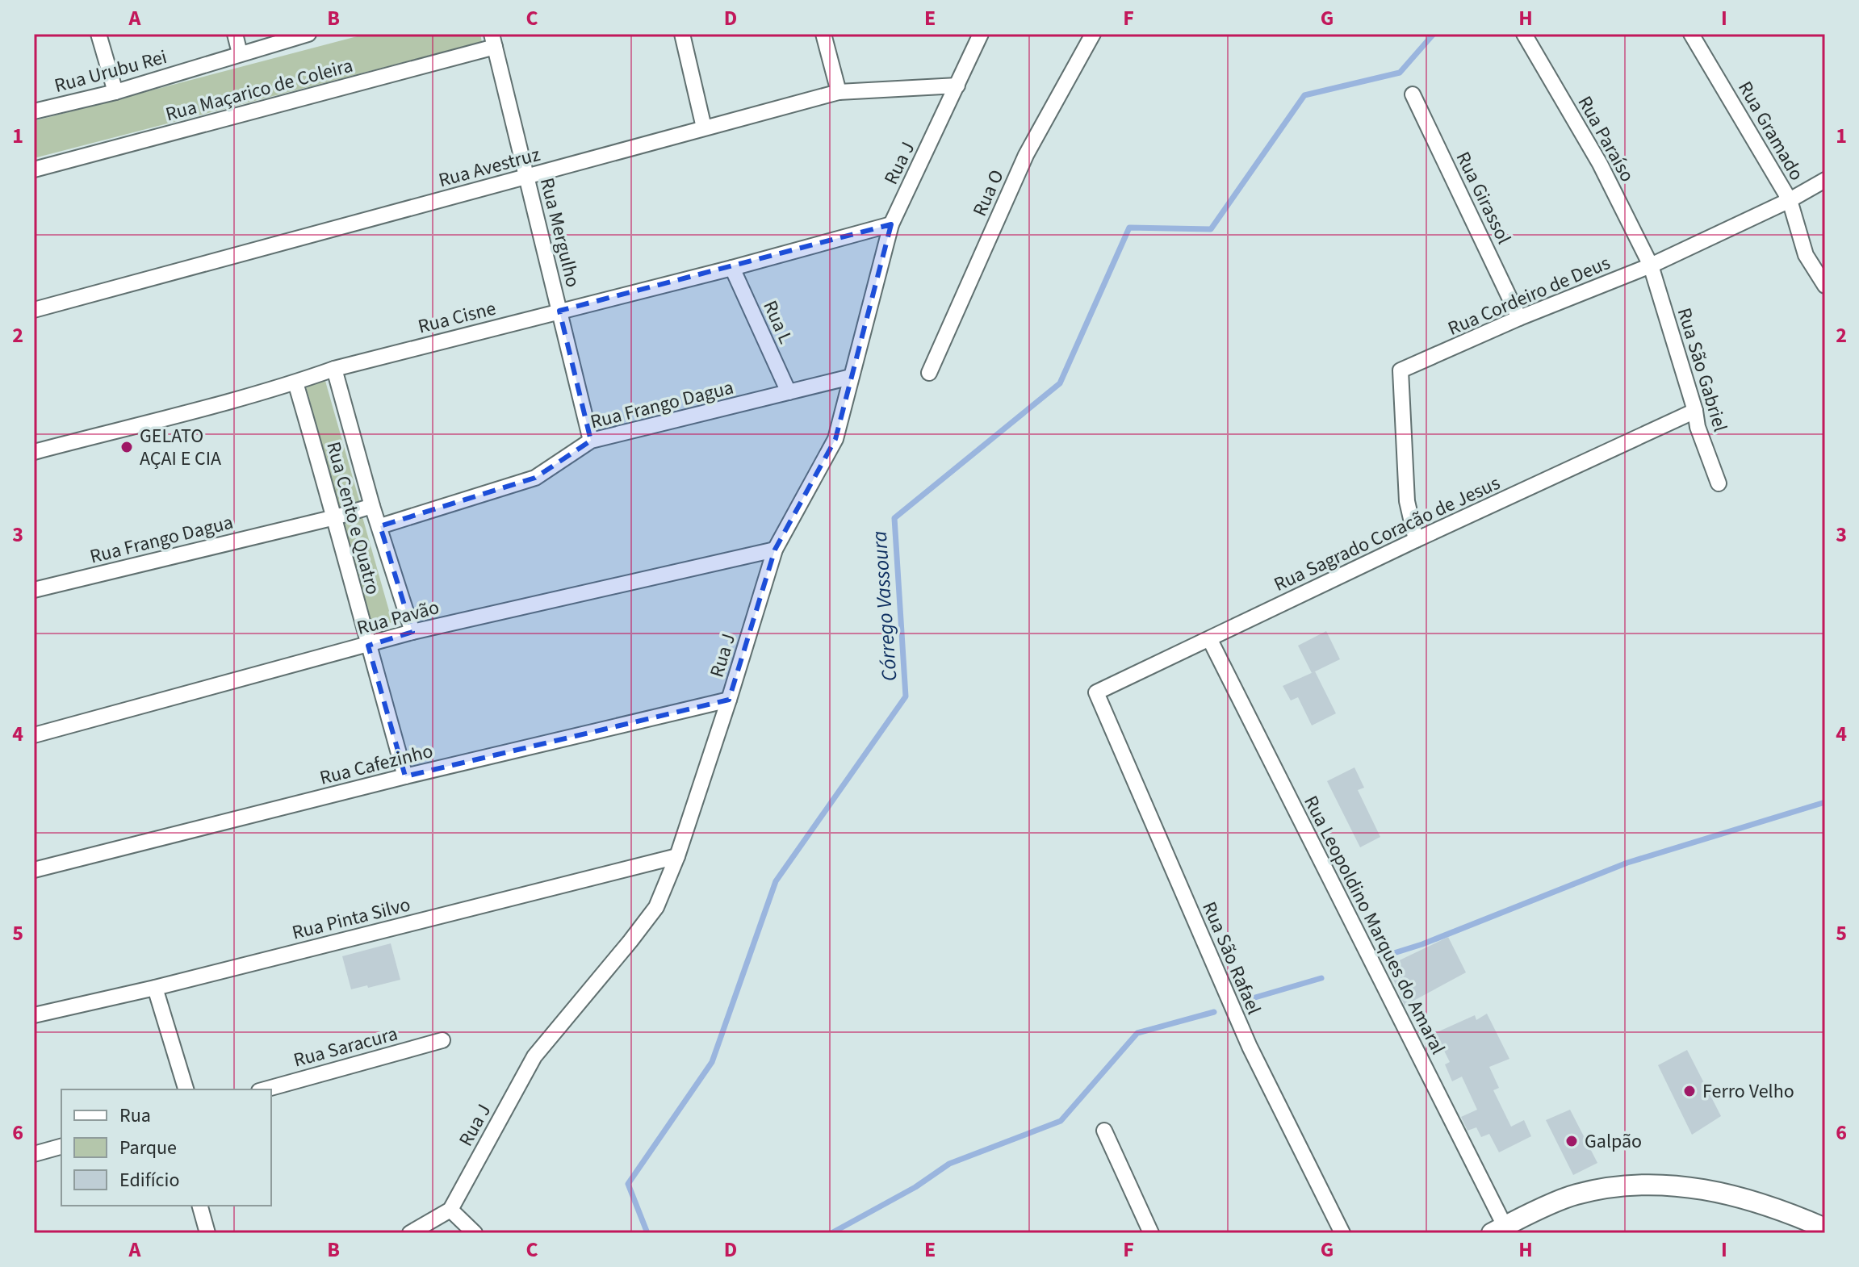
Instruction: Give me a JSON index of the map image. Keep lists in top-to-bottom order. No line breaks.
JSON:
{"streets":{"street":["Rua Urubu Rei","Rua Maçarico de Coleira","Rua Gramado","Rua Paraíso","Rua J","Rua Avestruz","Rua O","Rua Girassol","Rua Mergulho","Rua Cordeiro de Deus","Rua Cisne","Rua L","Rua São Gabriel","Rua Frango Dagua","Rua Cento e Quatro","Rua Sagrado Coracão de Jesus","Rua Pavão","Rua Cafezinho","Rua Pinta Silvo","Rua Leopoldino Marques do Amaral","Rua São Rafael","Rua Saracura"]},"crossings":[["Rua Maçarico de Coleira","Rua Mergulho"],["Rua Gramado","Rua Cordeiro de Deus"],["Rua Paraíso","Rua Cordeiro de Deus"],["Rua Paraíso","Rua São Gabriel"],["Rua J","Rua Avestruz"],["Rua J","Rua Cisne"],["Rua J","Rua Frango Dagua"],["Rua J","Rua Pavão"],["Rua J","Rua Cafezinho"],["Rua J","Rua Pinta Silvo"],["Rua Avestruz","Rua Mergulho"],["Rua Girassol","Rua Cordeiro de Deus"],["Rua Mergulho","Rua Cisne"],["Rua Mergulho","Rua Frango Dagua"],["Rua Cordeiro de Deus","Rua São Gabriel"],["Rua Cordeiro de Deus","Rua Sagrado Coracão de Jesus"],["Rua Cisne","Rua L"],["Rua Cisne","Rua Cento e Quatro"],["Rua L","Rua Frango Dagua"],["Rua São Gabriel","Rua Sagrado Coracão de Jesus"],["Rua Frango Dagua","Rua Cento e Quatro"],["Rua Cento e Quatro","Rua Pavão"],["Rua Cento e Quatro","Rua Cafezinho"],["Rua Sagrado Coracão de Jesus","Rua Leopoldino Marques do Amaral"],["Rua Sagrado Coracão de Jesus","Rua São Rafael"]],"water":["Córrego Vassoura"],"places":["GELATO AÇAI E CIA","Ferro Velho","Galpão"],"legend":["Rua","Parque","Edifício"],"grid":{"columns":["A","B","C","D","E","F","G","H","I"],"rows":["1","2","3","4","5","6"]}}
